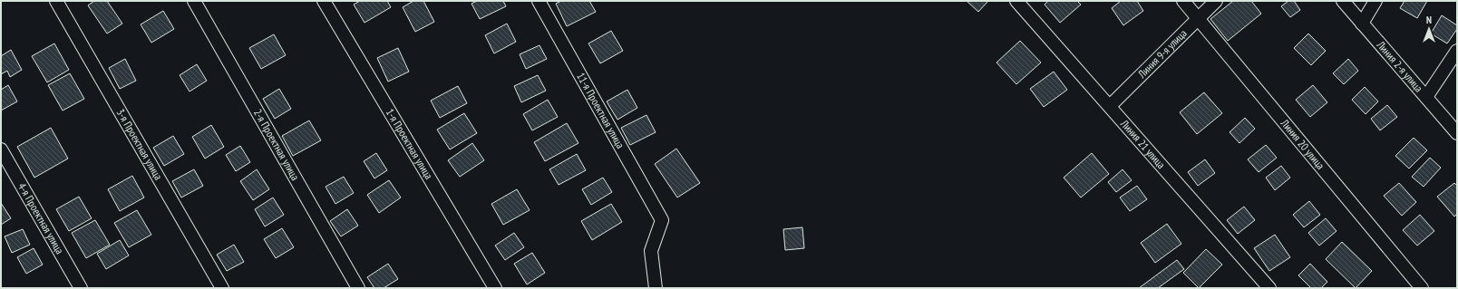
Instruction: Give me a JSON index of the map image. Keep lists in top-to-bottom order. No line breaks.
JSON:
{"streets":{"street":["Линия 9-я улица","Линия 2-я улица","11-я Проектная улица","Линия 20 улица","3-я Проектная улица","2-я Проектная улица","1-я Проектная улица","Линия 21 улица","4-я Проектная улица"]},"crossings":[["Линия 9-я улица","Линия 20 улица"],["Линия 9-я улица","Линия 21 улица"]],"north":"top"}
